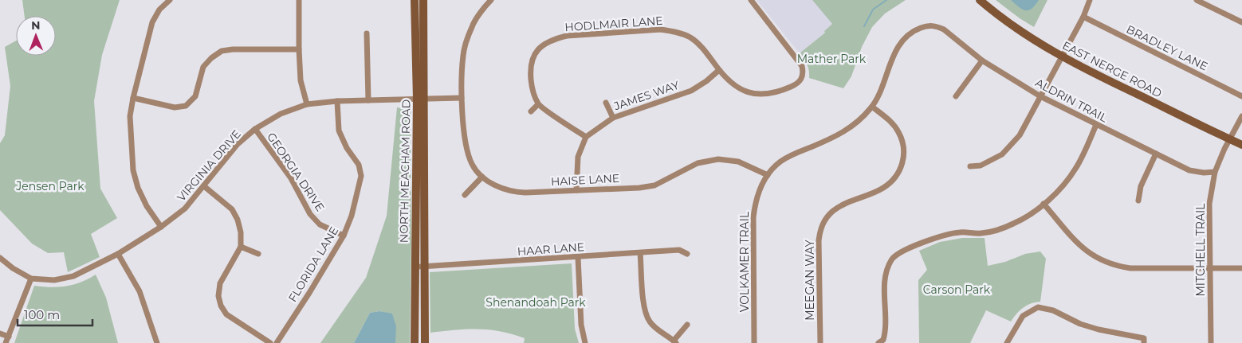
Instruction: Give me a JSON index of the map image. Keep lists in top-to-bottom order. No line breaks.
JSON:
{"streets":{"main road":["EAST NERGE ROAD","NORTH MEACHAM ROAD"],"street":["HODLMAIR LANE","BRADLEY LANE","JAMES WAY","ALDRIN TRAIL","VIRGINIA DRIVE","GEORGIA DRIVE","HAISE LANE","HAAR LANE","MITCHELL TRAIL","VOLKAMER TRAIL","FLORIDA LANE","MEEGAN WAY"]},"crossings":[["HODLMAIR LANE","JAMES WAY"],["EAST NERGE ROAD","MITCHELL TRAIL"],["ALDRIN TRAIL","MITCHELL TRAIL"],["ALDRIN TRAIL","VOLKAMER TRAIL"],["VIRGINIA DRIVE","NORTH MEACHAM ROAD"],["VIRGINIA DRIVE","GEORGIA DRIVE"],["VIRGINIA DRIVE","HAISE LANE"],["VIRGINIA DRIVE","FLORIDA LANE"],["NORTH MEACHAM ROAD","HAAR LANE"],["GEORGIA DRIVE","FLORIDA LANE"],["HAISE LANE","VOLKAMER TRAIL"],["VOLKAMER TRAIL","MEEGAN WAY"]],"parks":["Mather Park","Jensen Park","Carson Park","Shenandoah Park"],"scale_bar":"100 m","north":"top"}
